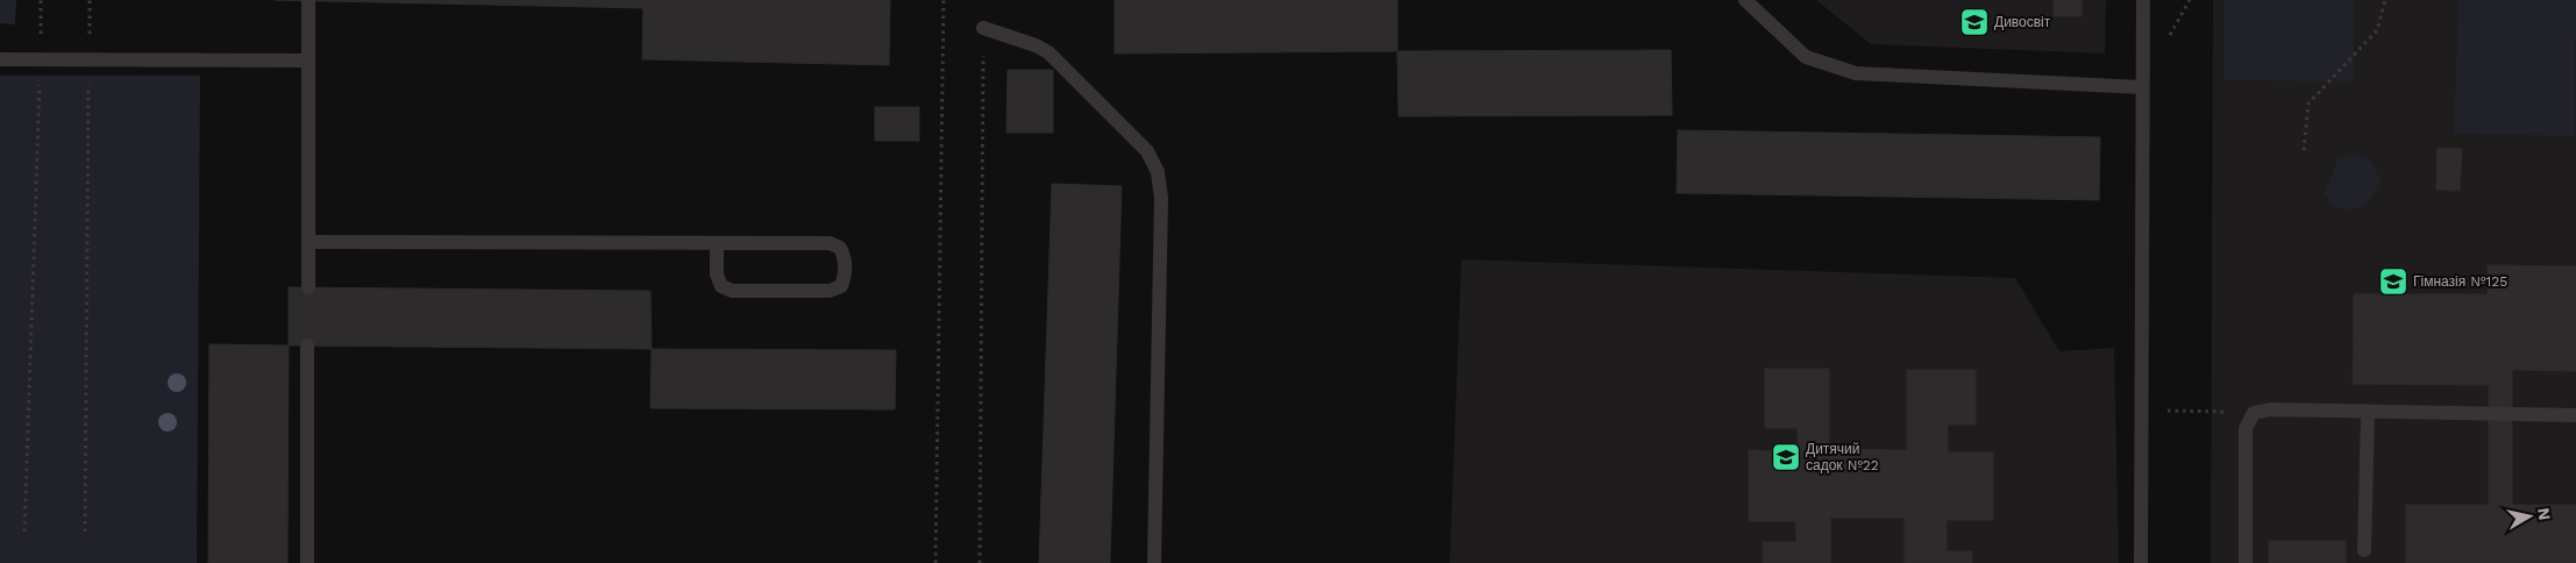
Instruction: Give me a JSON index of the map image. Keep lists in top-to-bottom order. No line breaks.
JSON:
{"places":{"school or university":["Дивосвіт","Гімназія №125","Дитячий садок №22"]},"north":"right"}
